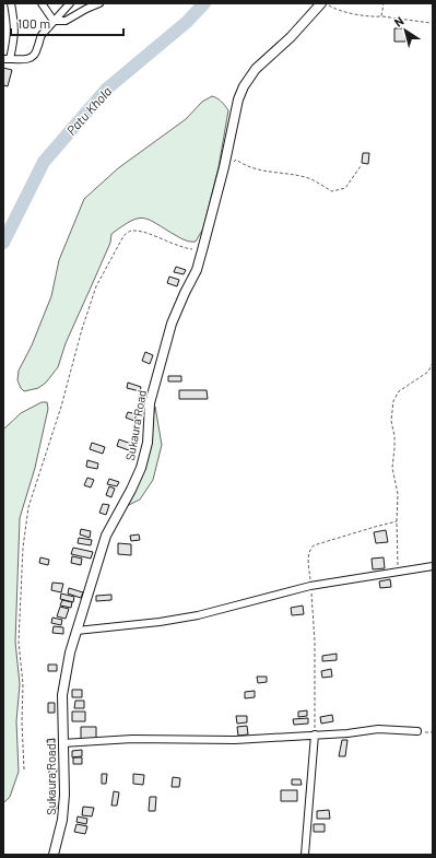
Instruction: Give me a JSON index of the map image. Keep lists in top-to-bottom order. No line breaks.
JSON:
{"streets":{"street":["Sukaura Road"]},"water":["Patu Khola"],"scale_bar":"100 m","north":"top left"}
